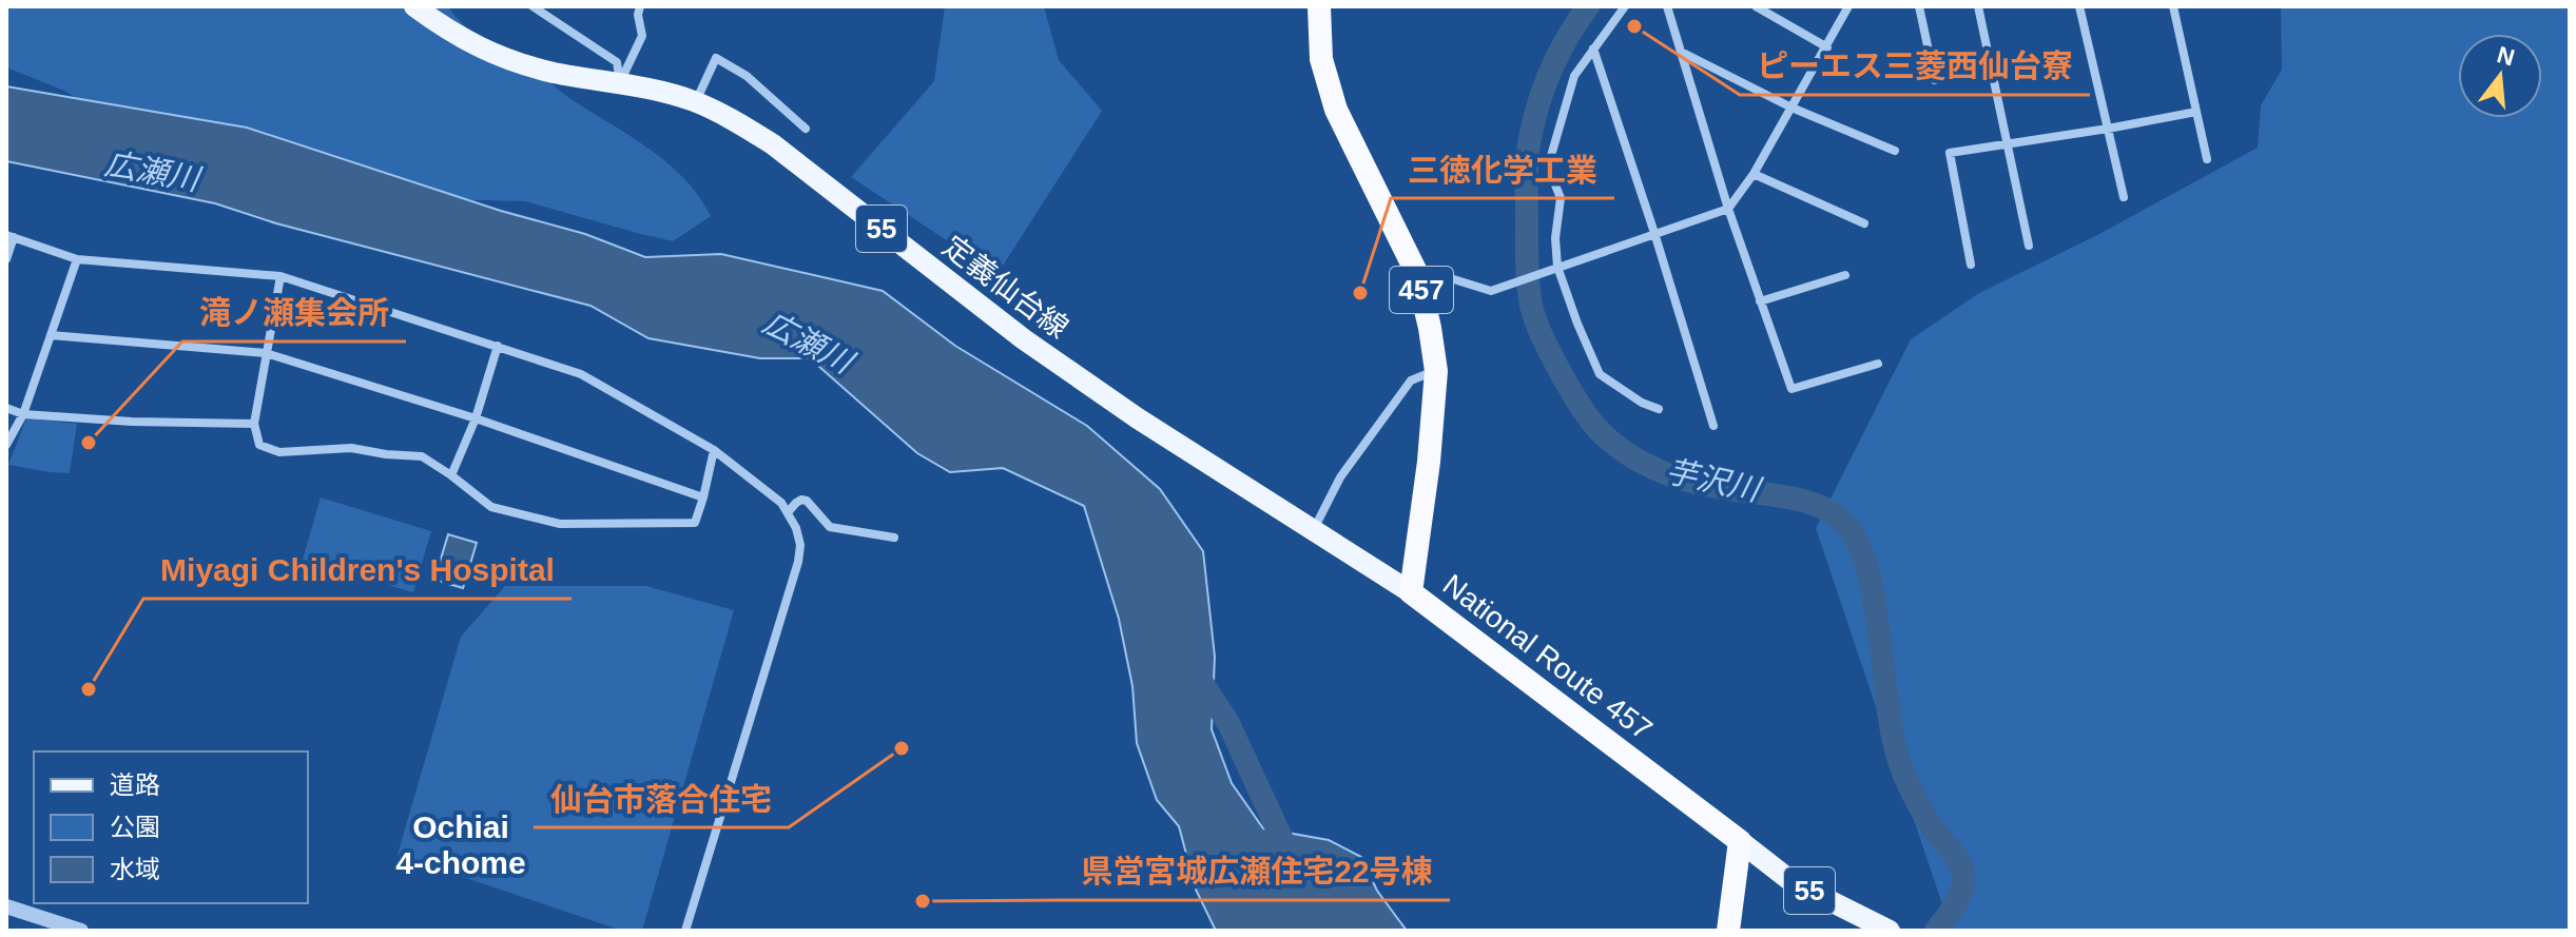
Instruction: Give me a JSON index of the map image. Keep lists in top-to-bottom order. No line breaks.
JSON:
{"streets":{"highway":["457","National Route 457"],"main road":["55","定義仙台線"]},"crossings":[["55","National Route 457"],["定義仙台線","National Route 457"]],"districts":["Ochiai 4-chome"],"water":["広瀬川","芋沢川"],"places":["ピーエス三菱西仙台寮","三徳化学工業","滝ノ瀬集会所","Miyagi Children's Hospital","仙台市落合住宅","県営宮城広瀬住宅22号棟"],"legend":["道路","公園","水域"],"north":"top"}
